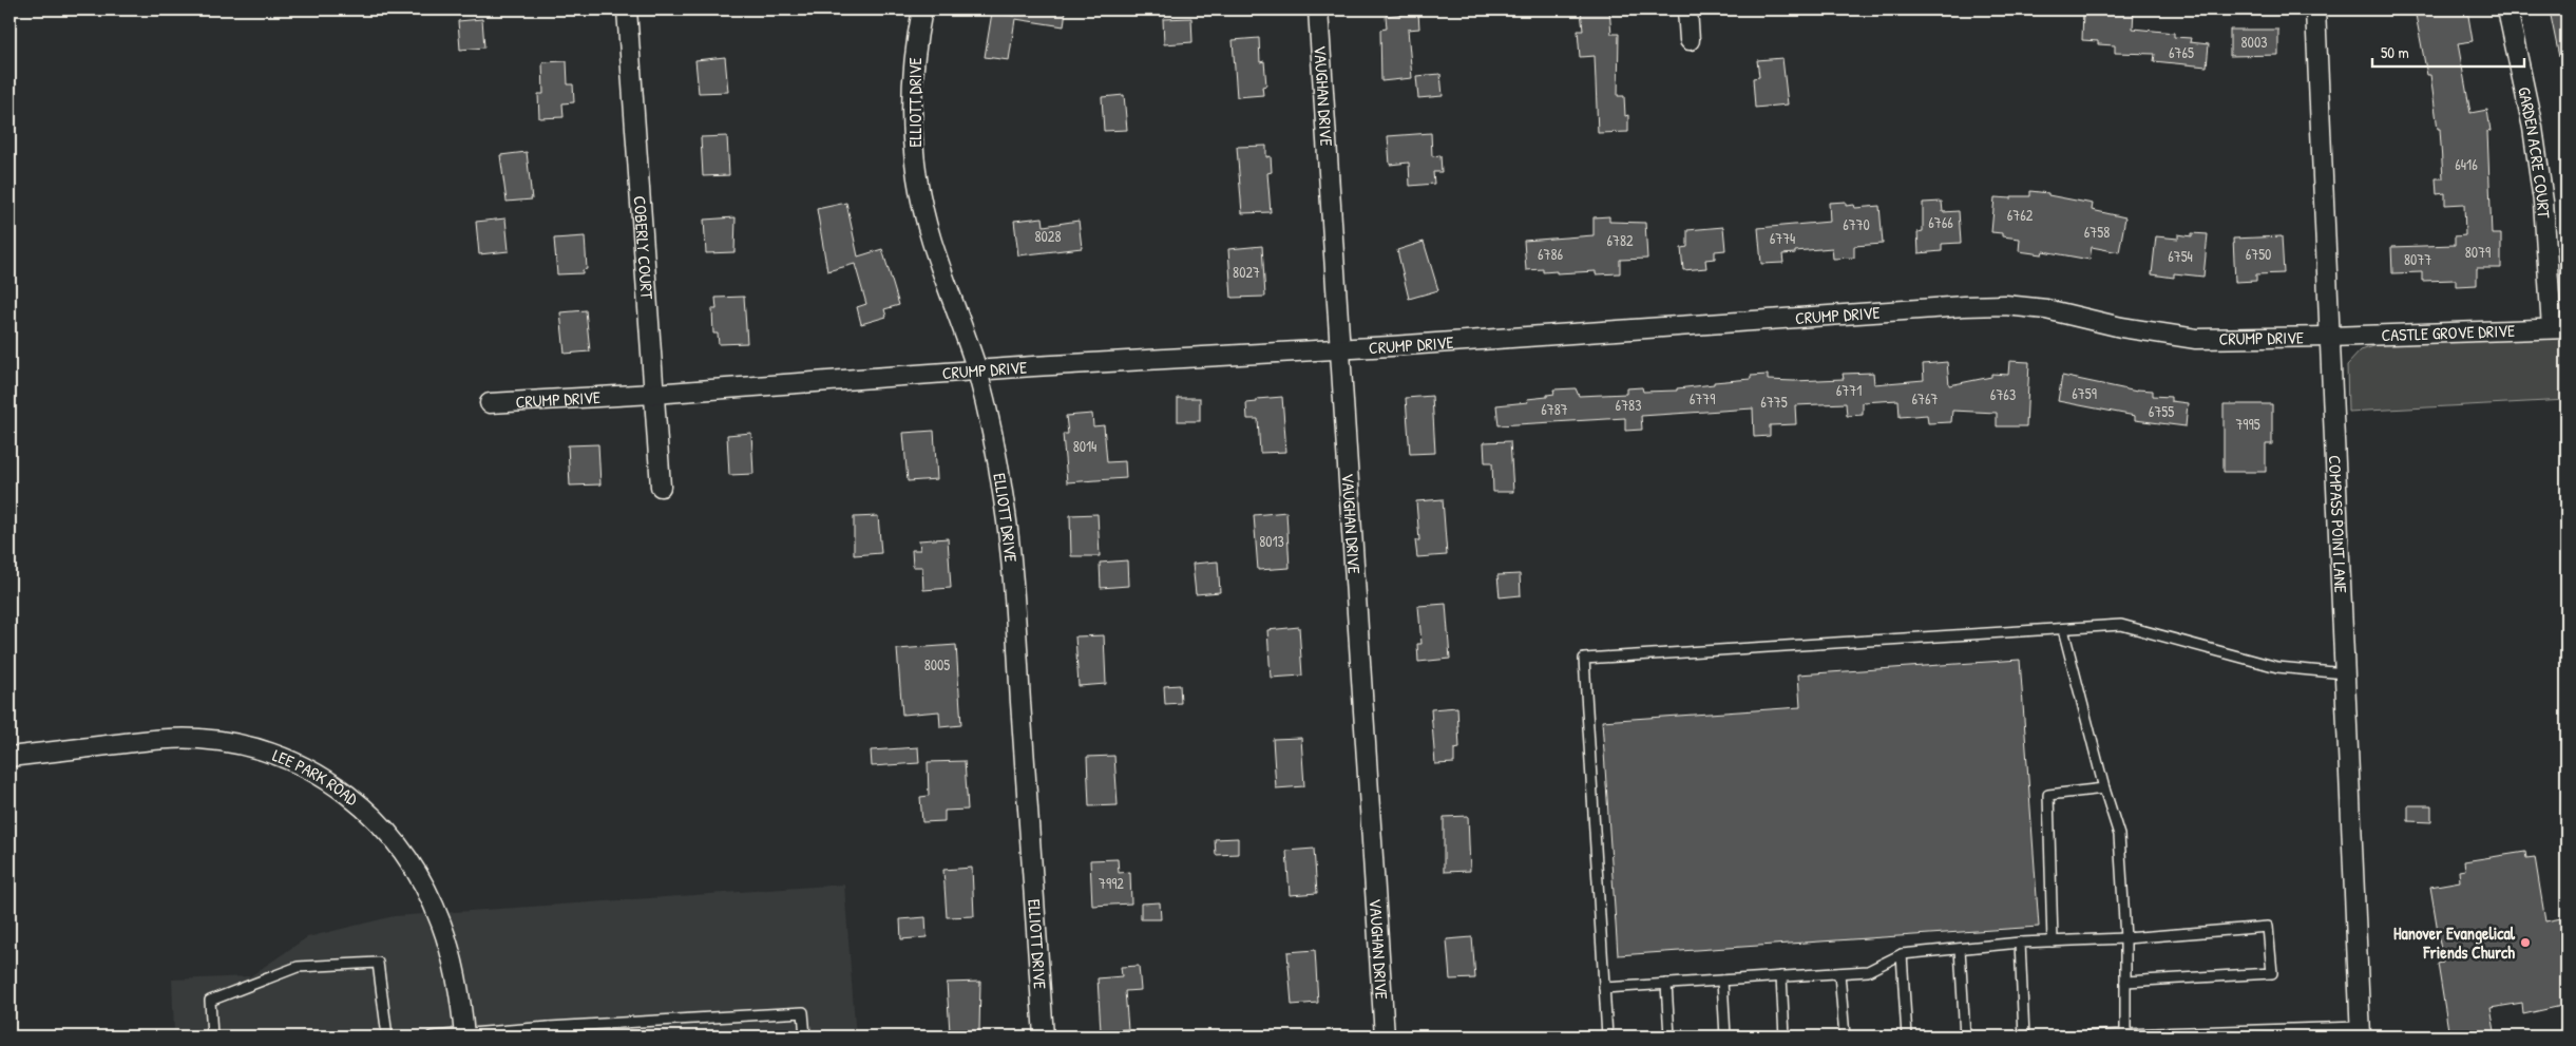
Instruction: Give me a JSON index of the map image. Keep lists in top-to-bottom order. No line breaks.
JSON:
{"streets":{"street":["VAUGHAN DRIVE","ELLIOTT DRIVE","GARDEN ACRE COURT","COBERLY COURT","CRUMP DRIVE","CASTLE GROVE DRIVE","COMPASS POINT LANE","LEE PARK ROAD"]},"crossings":[["VAUGHAN DRIVE","CRUMP DRIVE"],["ELLIOTT DRIVE","CRUMP DRIVE"],["GARDEN ACRE COURT","CASTLE GROVE DRIVE"],["COBERLY COURT","CRUMP DRIVE"],["CRUMP DRIVE","CASTLE GROVE DRIVE"],["CRUMP DRIVE","COMPASS POINT LANE"],["CASTLE GROVE DRIVE","COMPASS POINT LANE"]],"places":["Hanover Evangelical Friends Church"],"house_numbers":["8003","6765","6416","6762","6766","6770","6758","8028","6774","6782","8079","6786","6750","6754","8077","8027","6771","6759","6763","6779","6767","6775","6783","6787","6755","7995","8014","8013","8005","7992"],"scale_bar":"50 m"}
